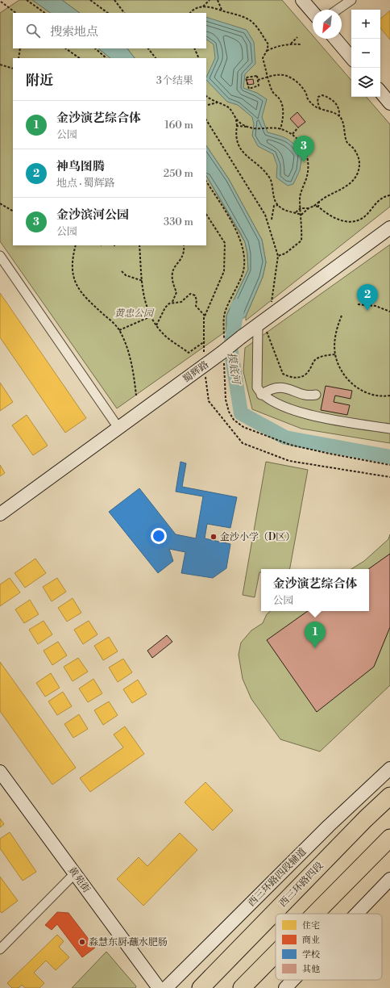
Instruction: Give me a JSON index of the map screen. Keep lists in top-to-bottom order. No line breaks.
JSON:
{"streets":{"highway":["西三环路四段"],"street":["蜀辉路","西三环路四段辅道","黄苑街"]},"water":["摸底河"],"parks":["黄忠公园"],"places":["金沙小学（D区）","淼慧东厨·蘸水肥肠"],"legend":["住宅","商业","学校","其他"],"north":"bottom left","page":{"map_buttons":["+","−"],"search":"搜索地点","heading":["附近","3个结果"],"list":[{"mark":"1","name":"金沙演艺综合体","note":"公园","value":"160 m"},{"mark":"2","name":"神鸟图腾","note":"地点 · 蜀辉路","value":"250 m"},{"mark":"3","name":"金沙滨河公园","note":"公园","value":"330 m"}],"pins":["3","2","1"],"popup":["金沙演艺综合体","公园"]}}
